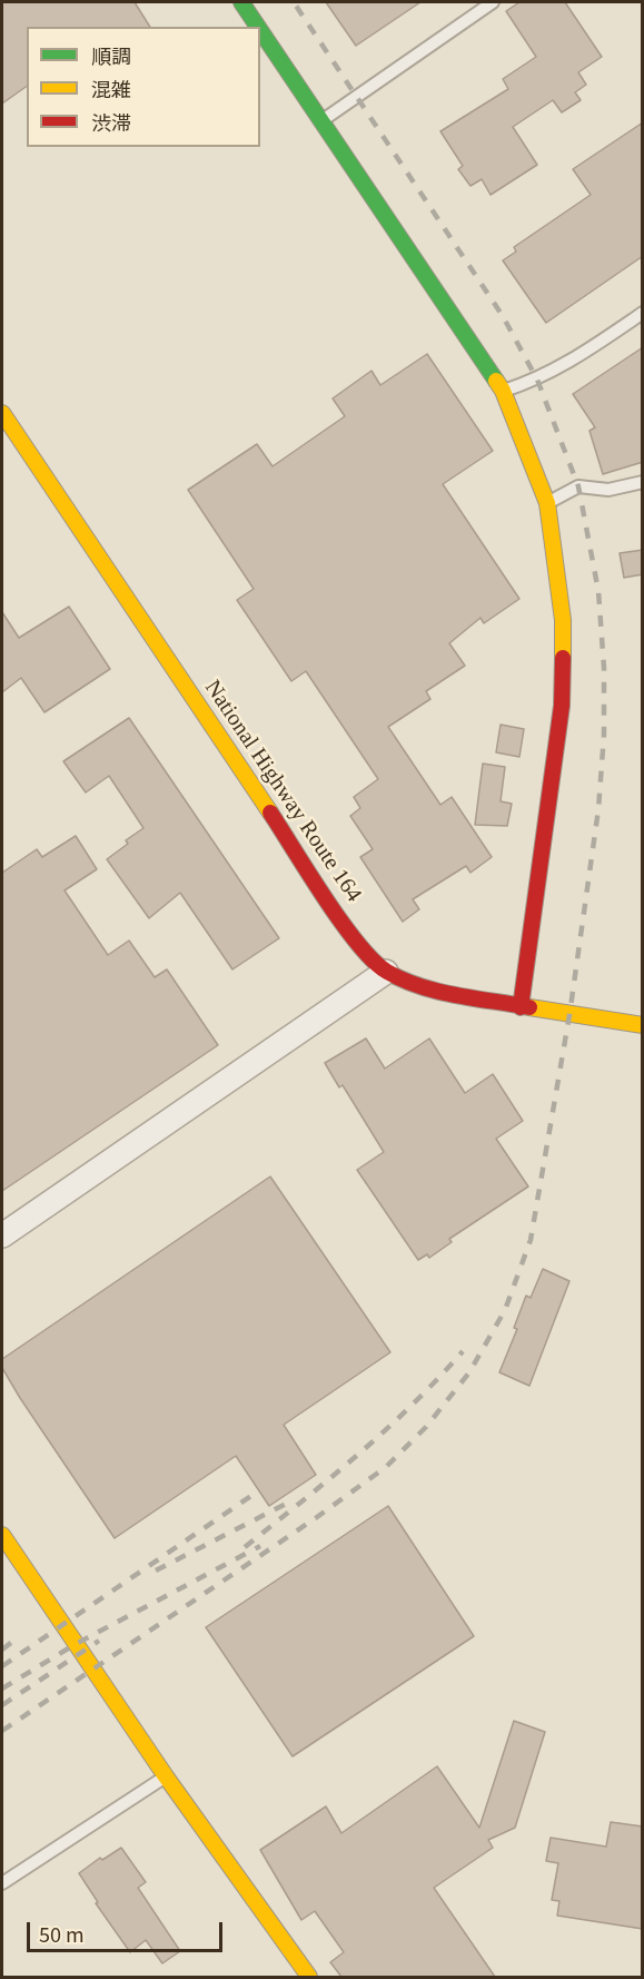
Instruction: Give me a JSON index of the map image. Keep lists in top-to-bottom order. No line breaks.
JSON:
{"streets":{"main road":["National Highway Route 164"]},"legend":["順調","混雑","渋滞"],"scale_bar":"50 m"}
